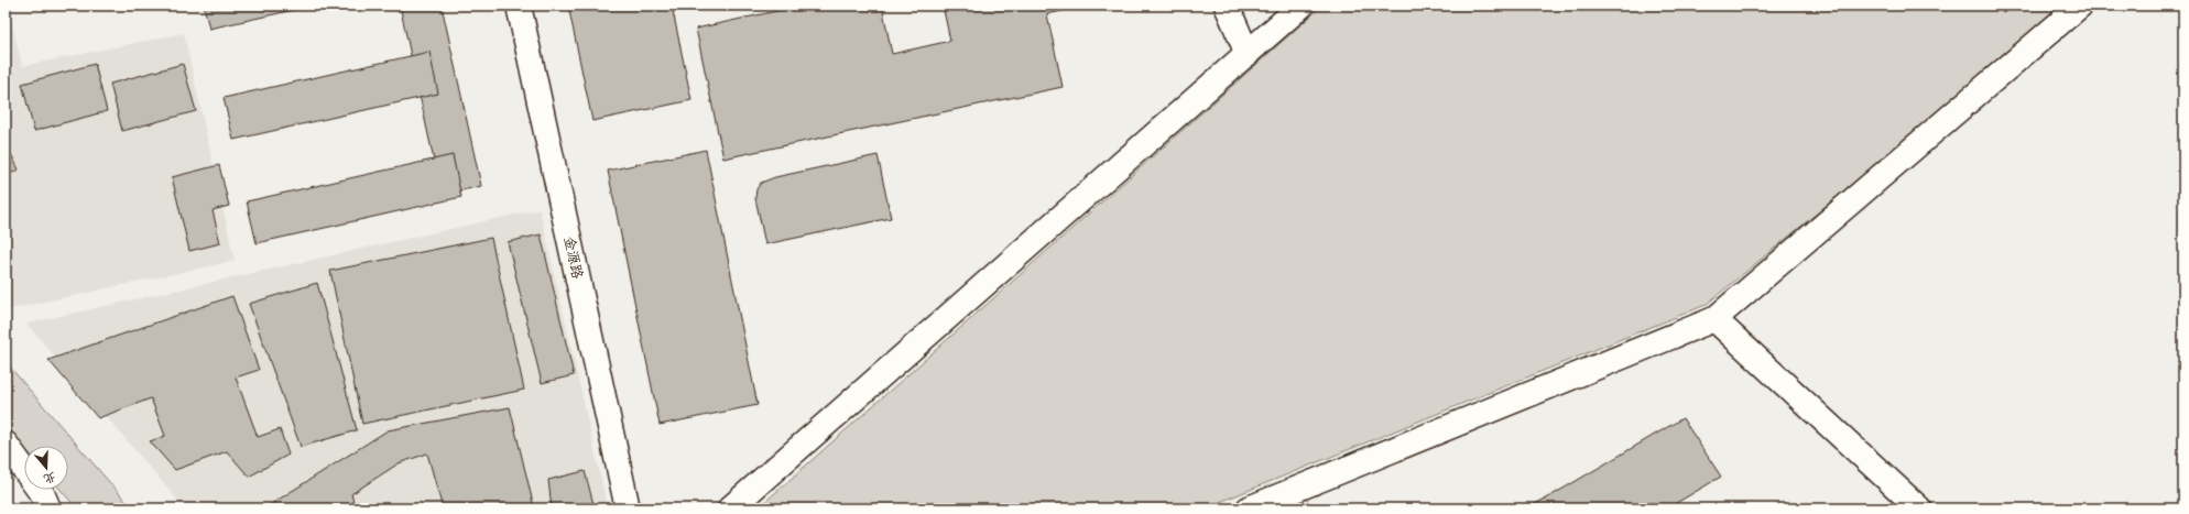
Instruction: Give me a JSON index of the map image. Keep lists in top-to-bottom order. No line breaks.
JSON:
{"streets":{"main road":["金源路"]},"north":"bottom"}
